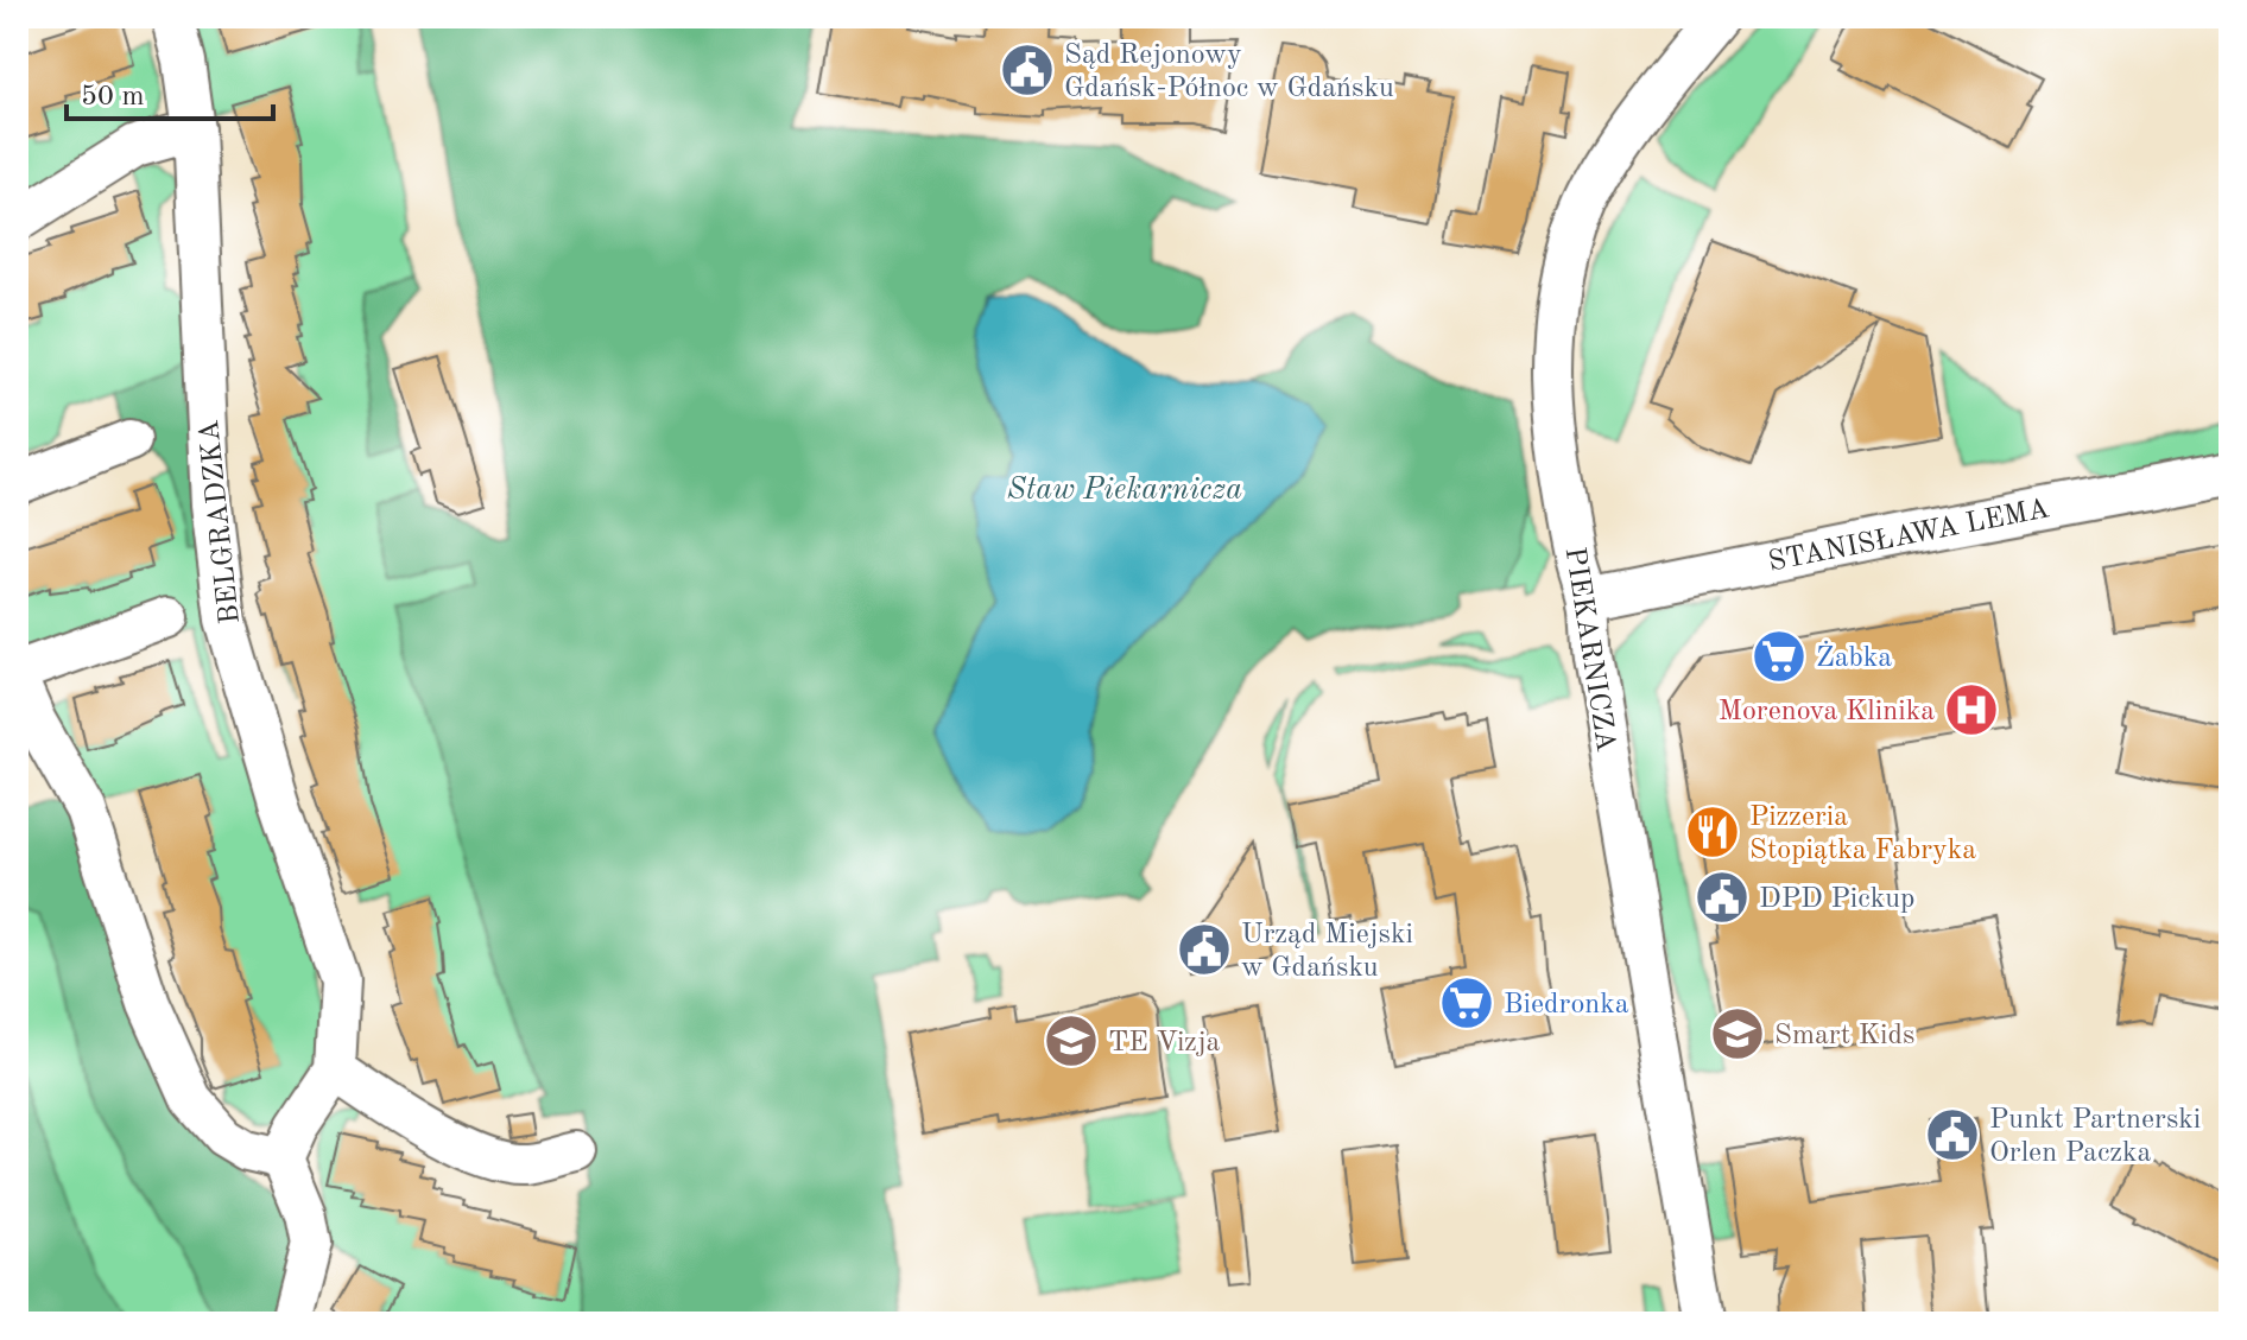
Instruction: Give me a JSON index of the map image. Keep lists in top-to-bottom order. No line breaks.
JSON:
{"streets":{"street":["BELGRADZKA","STANISŁAWA LEMA","PIEKARNICZA"]},"crossings":[["STANISŁAWA LEMA","PIEKARNICZA"]],"water":["Staw Piekarnicza"],"places":{"public building":["Sąd Rejonowy Gdańsk-Północ w Gdańsku","DPD Pickup","Urząd Miejski w Gdańsku","Punkt Partnerski Orlen Paczka"],"supermarket":["Żabka","Biedronka"],"hospital":["Morenova Klinika"],"restaurant":["Pizzeria Stopiątka Fabryka"],"school or university":["Smart Kids","TE Vizja"]},"scale_bar":"50 m"}
